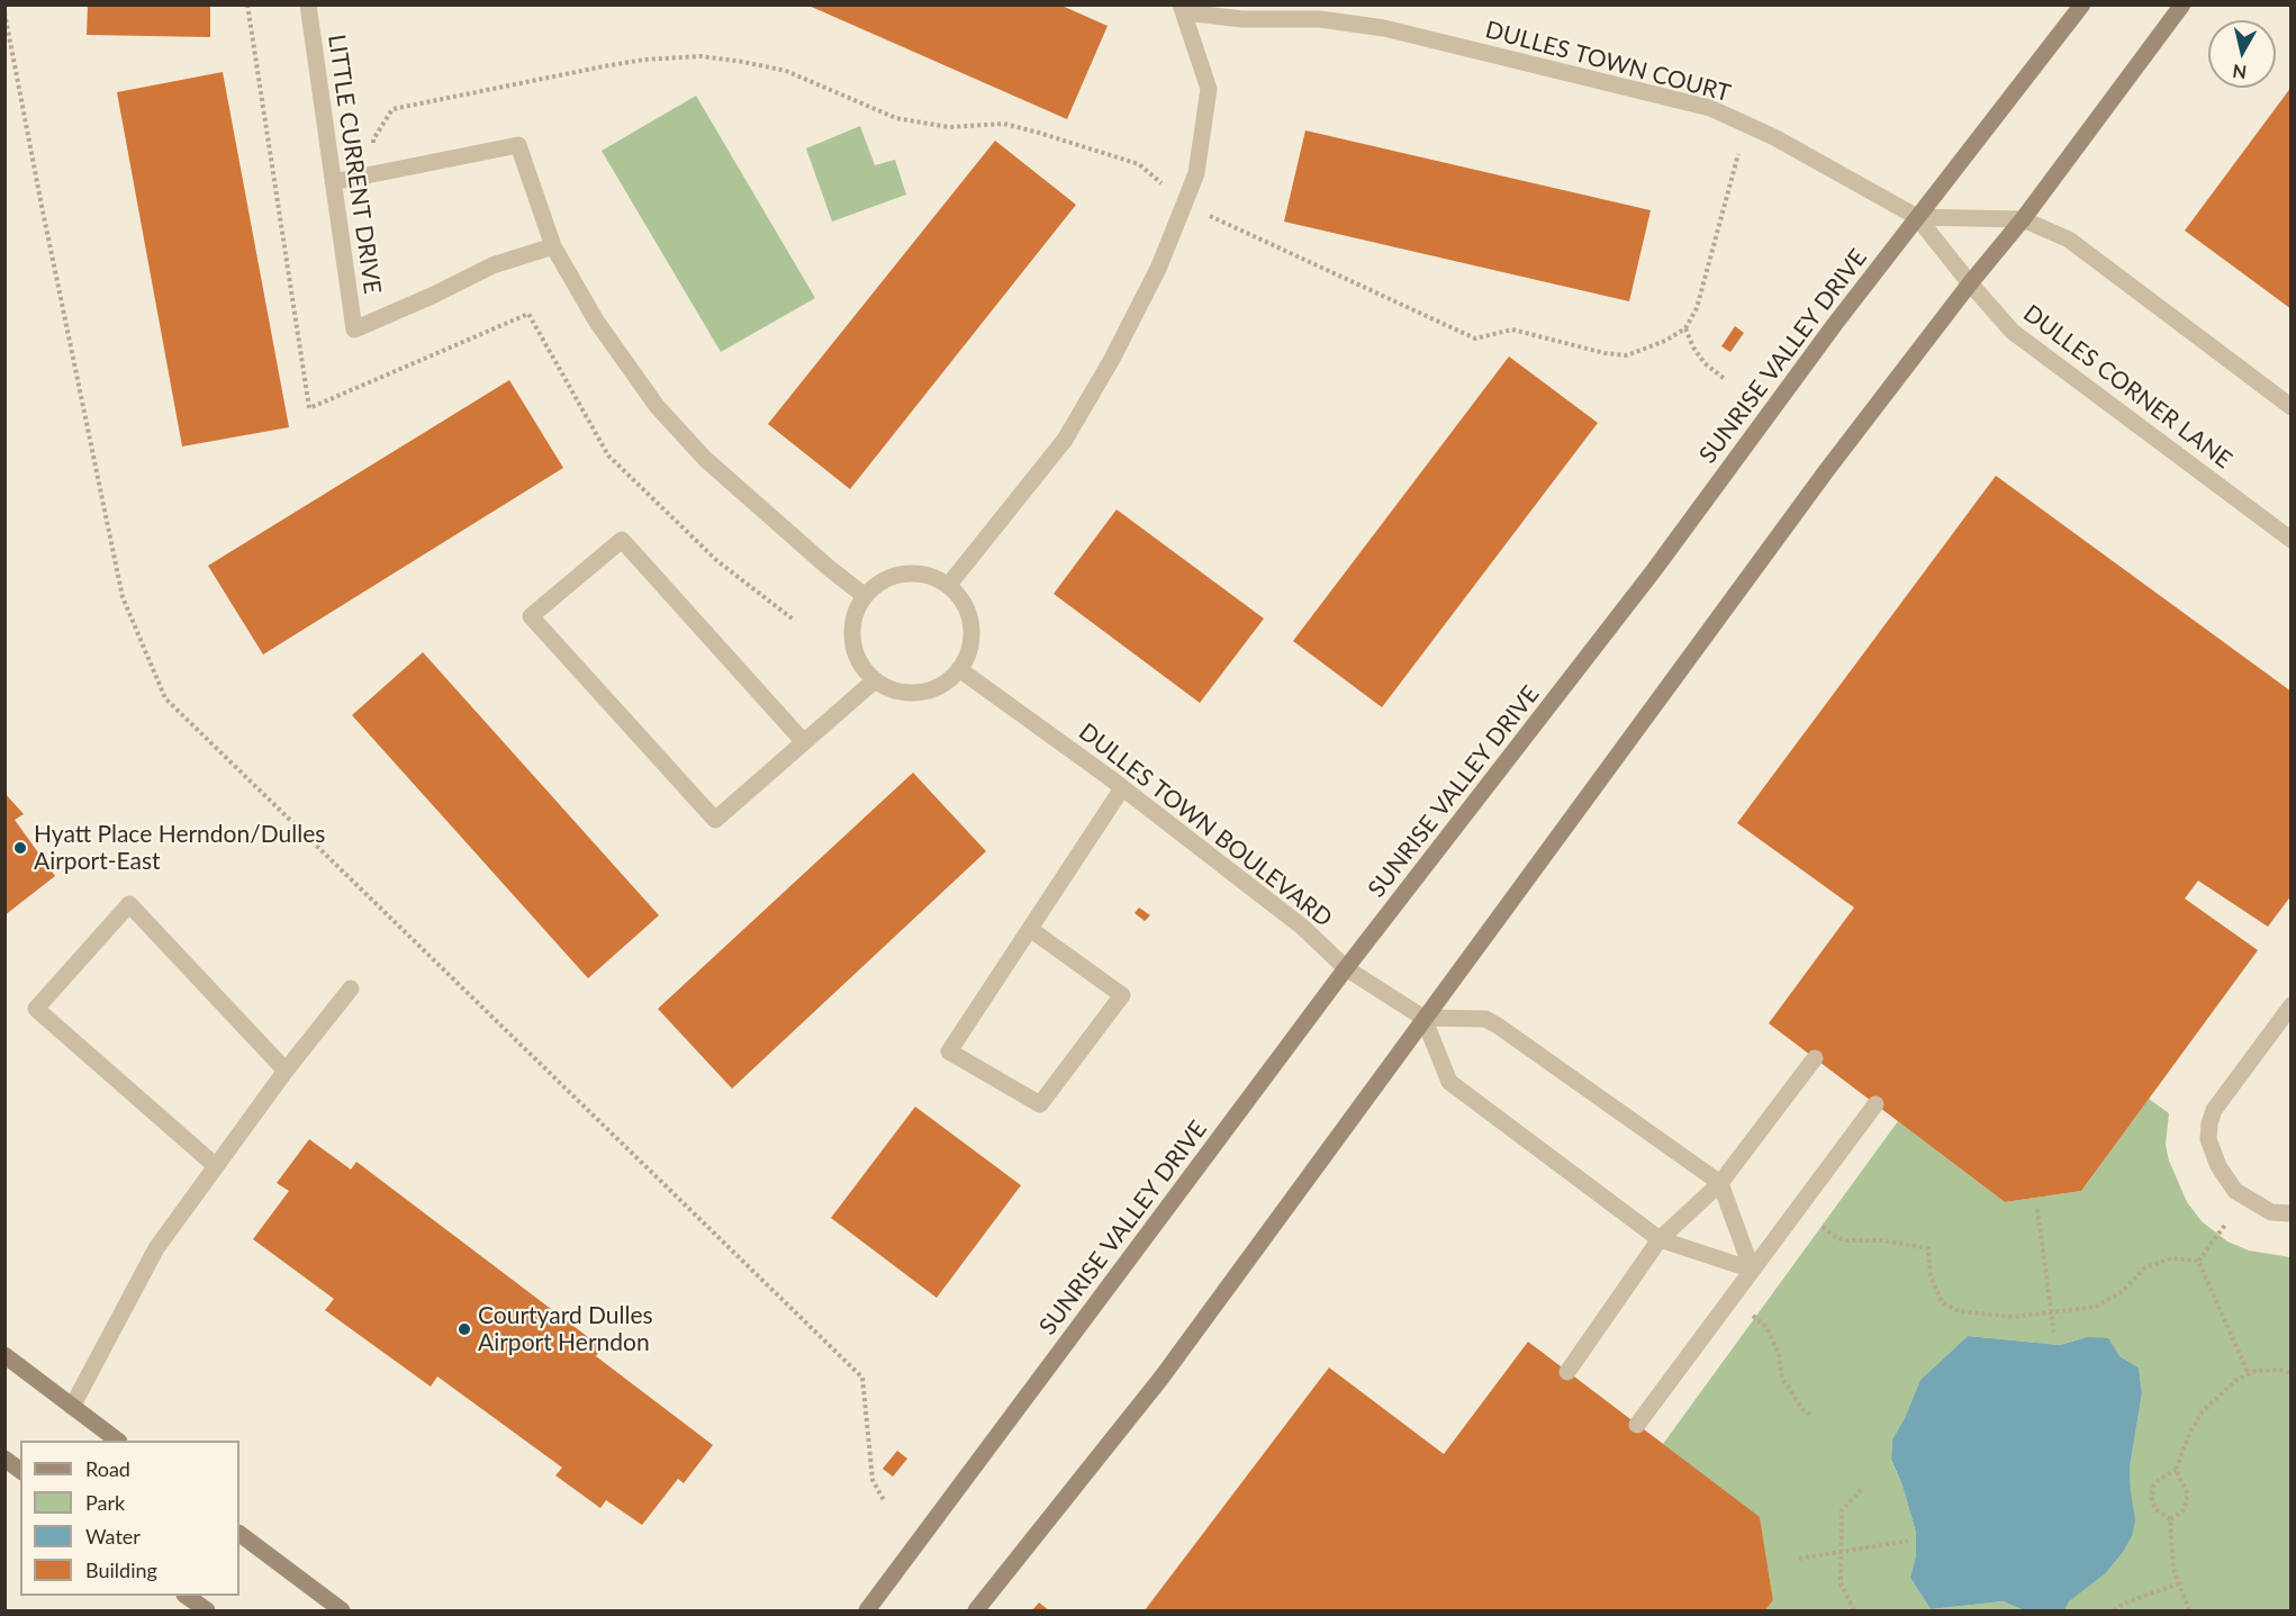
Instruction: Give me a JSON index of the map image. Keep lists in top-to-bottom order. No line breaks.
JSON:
{"streets":{"main road":["SUNRISE VALLEY DRIVE"],"street":["DULLES TOWN COURT","LITTLE CURRENT DRIVE","DULLES CORNER LANE","DULLES TOWN BOULEVARD"]},"crossings":[["DULLES TOWN COURT","SUNRISE VALLEY DRIVE"],["DULLES TOWN COURT","DULLES CORNER LANE"],["SUNRISE VALLEY DRIVE","DULLES CORNER LANE"],["SUNRISE VALLEY DRIVE","DULLES TOWN BOULEVARD"]],"places":["Hyatt Place Herndon/Dulles Airport-East","Courtyard Dulles Airport Herndon"],"legend":["Road","Park","Water","Building"],"north":"bottom"}
